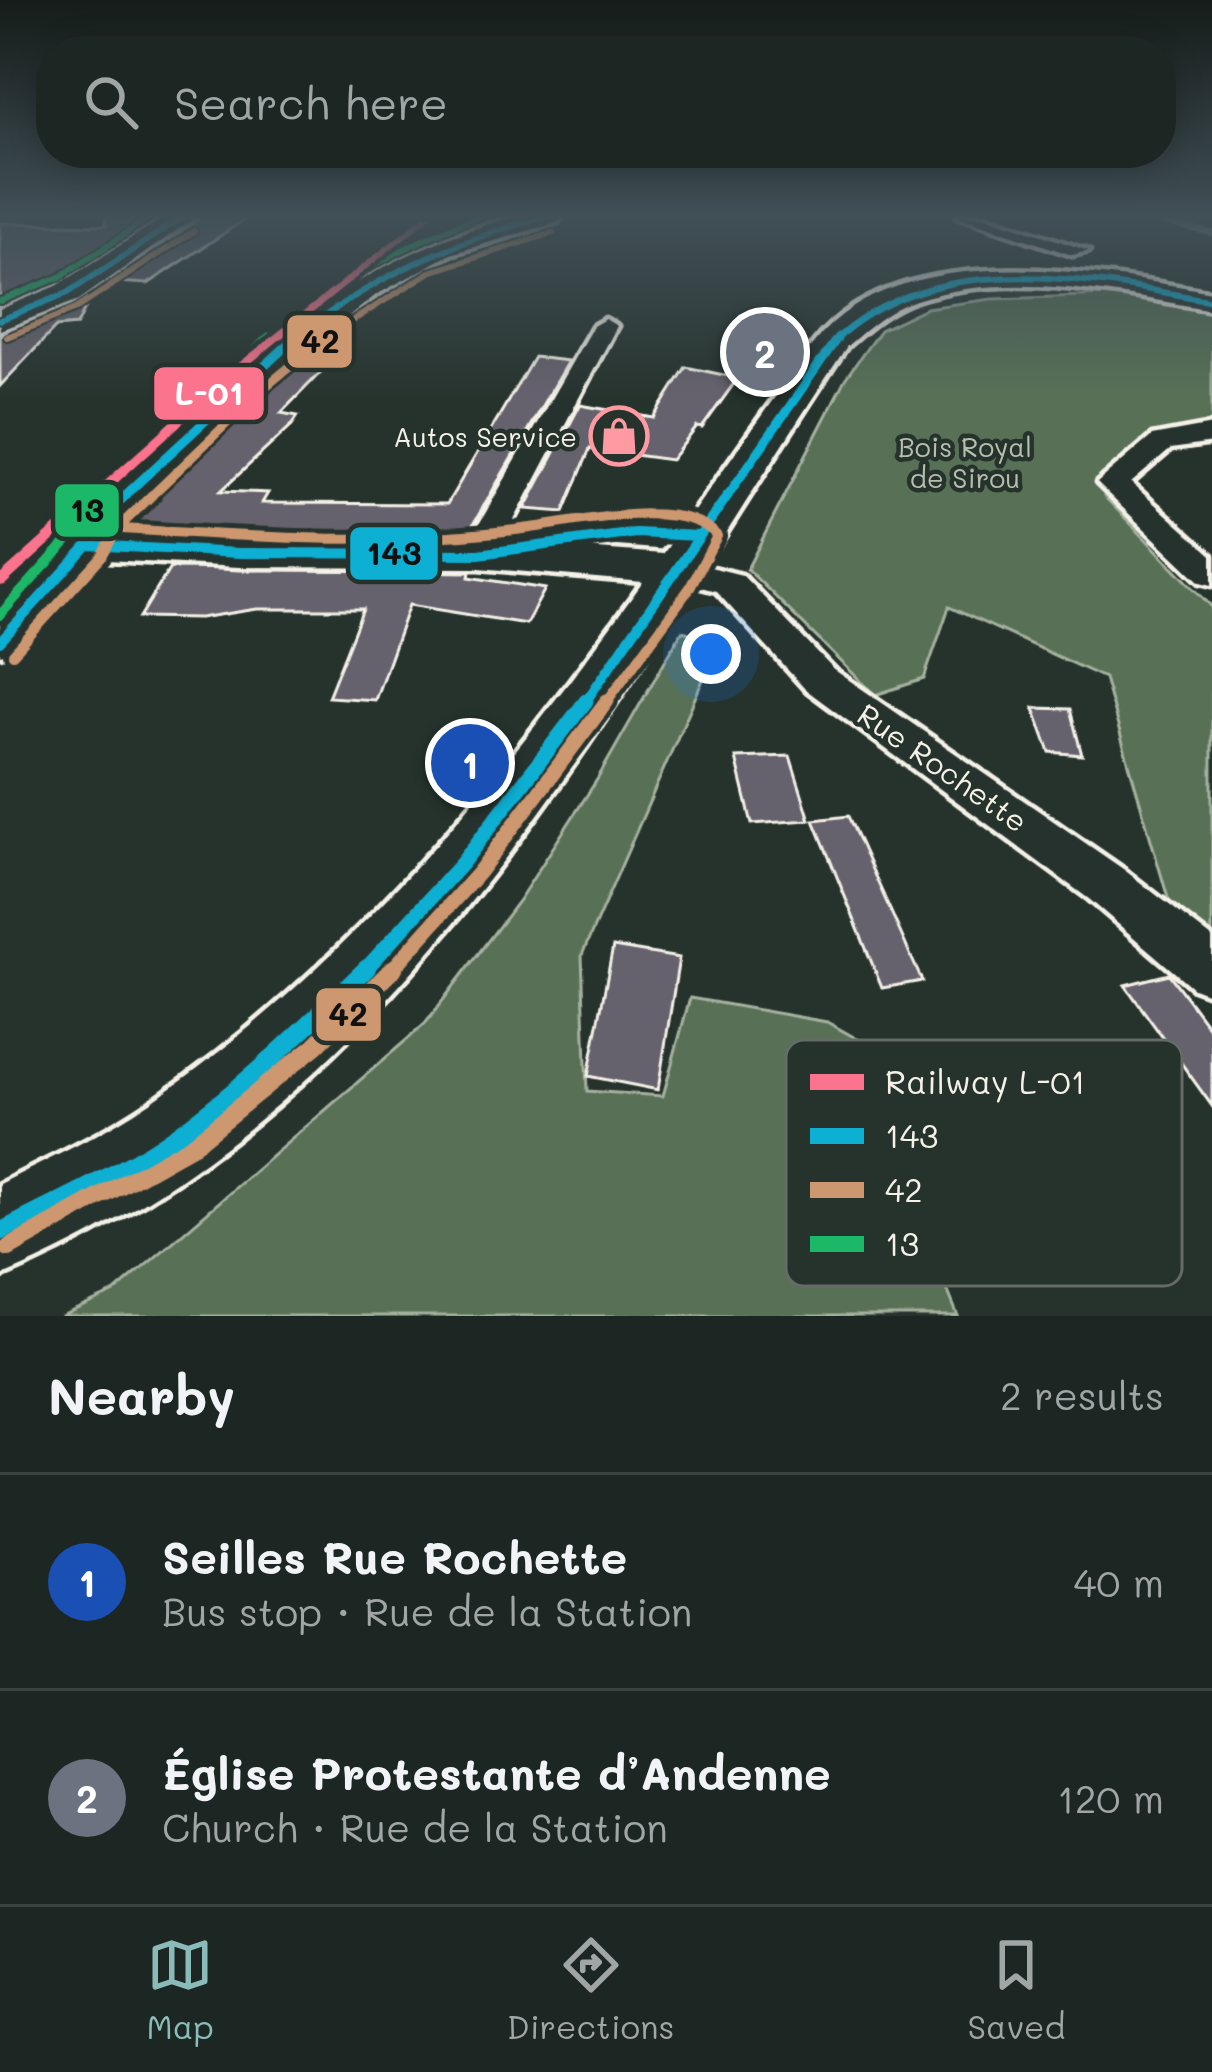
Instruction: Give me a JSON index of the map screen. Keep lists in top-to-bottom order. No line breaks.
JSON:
{"streets":{"street":["Rue Rochette"]},"parks":["Bois Royal de Sirou"],"places":{"shop":["Autos Service"]},"lines":["rail line L-01","transit line 143","transit line 42","transit line 13"],"legend":["Railway L-01","143","42","13"],"page":{"search":"Search here","pins":["2","1"],"heading":["Nearby","2 results"],"list":[{"mark":"1","name":"Seilles Rue Rochette","note":"Bus stop · Rue de la Station","value":"40 m"},{"mark":"2","name":"Église Protestante d’Andenne","note":"Church · Rue de la Station","value":"120 m"}],"nav":["Map","Directions","Saved"]}}
